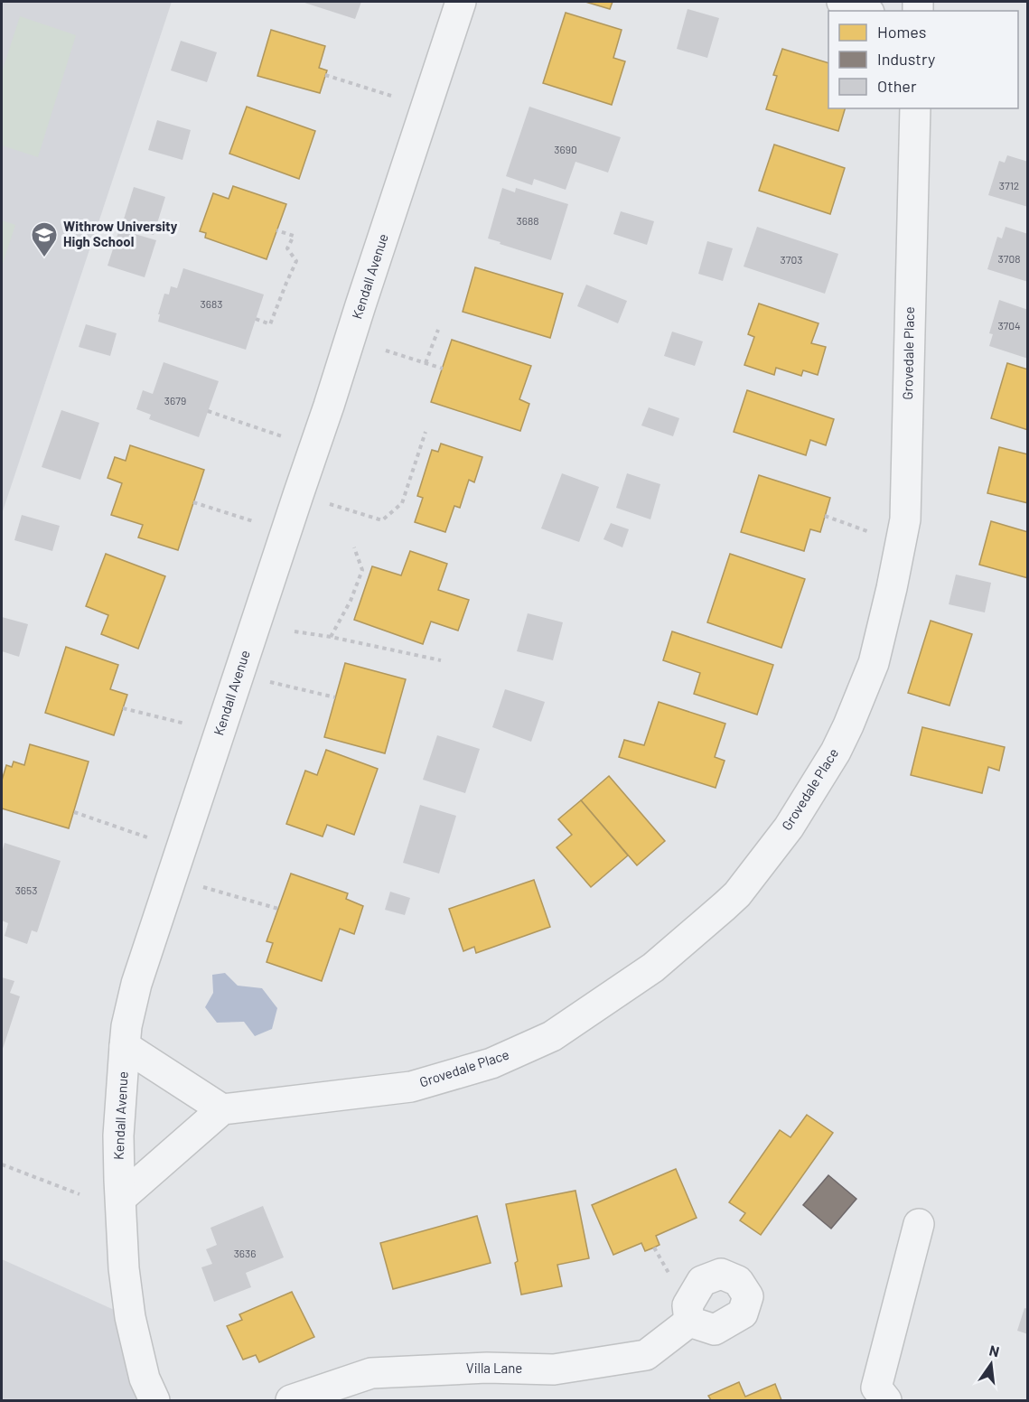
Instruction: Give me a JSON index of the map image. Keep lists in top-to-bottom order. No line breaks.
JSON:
{"streets":{"street":["Kendall Avenue","Grovedale Place","Villa Lane"]},"places":{"school or university":["Withrow University High School"]},"house_numbers":["3690","3712","3688","3708","3703","3683","3704","3679","3653","3636"],"legend":["Homes","Industry","Other"],"north":"top"}
